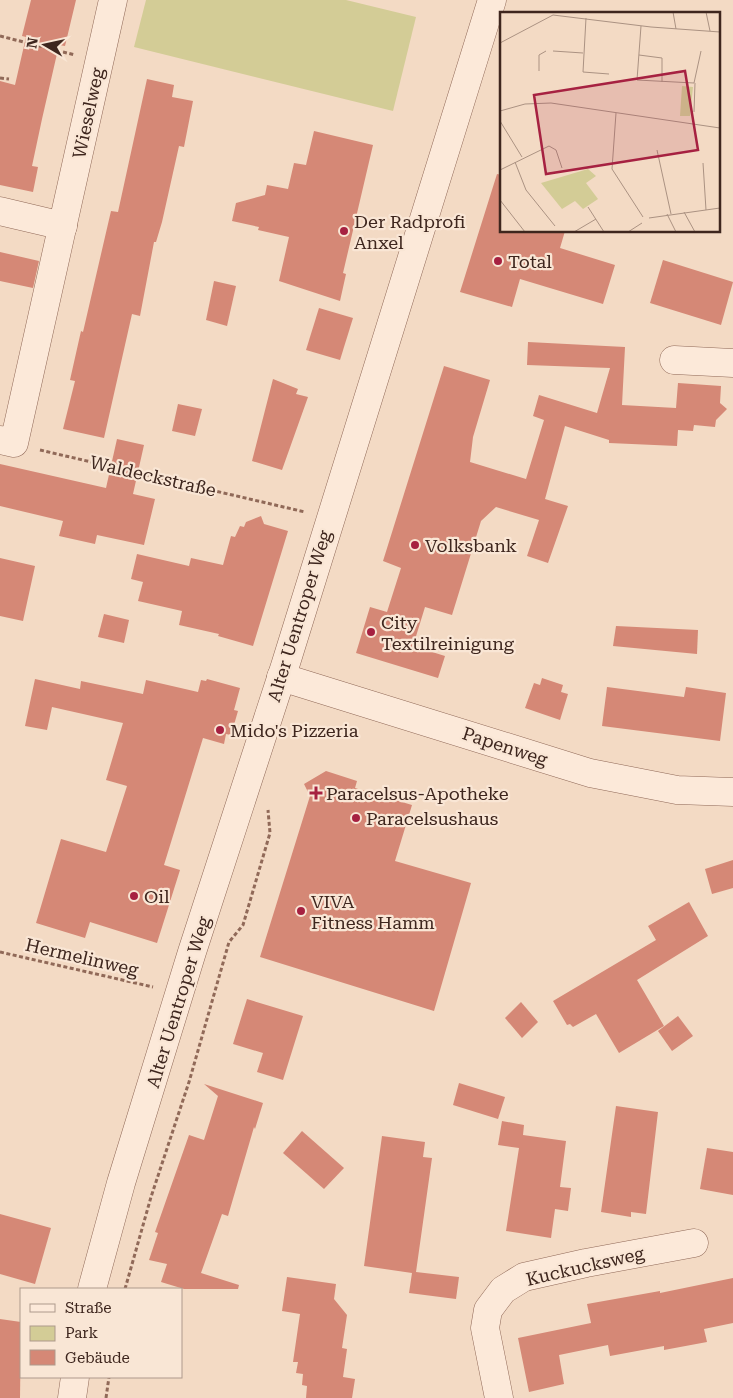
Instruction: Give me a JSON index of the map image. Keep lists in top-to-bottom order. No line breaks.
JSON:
{"streets":{"street":["Wieselweg","Alter Uentroper Weg","Papenweg","Kuckucksweg"],"path":["Waldeckstraße","Hermelinweg"]},"crossings":[["Wieselweg","Waldeckstraße"],["Alter Uentroper Weg","Papenweg"]],"places":{"other":["Der Radprofi Anxel","Total","Volksbank","City Textilreinigung","Mido's Pizzeria","Paracelsushaus","Oil","VIVA Fitness Hamm"],"health":["Paracelsus-Apotheke"]},"legend":["Straße","Park","Gebäude"],"north":"left"}
